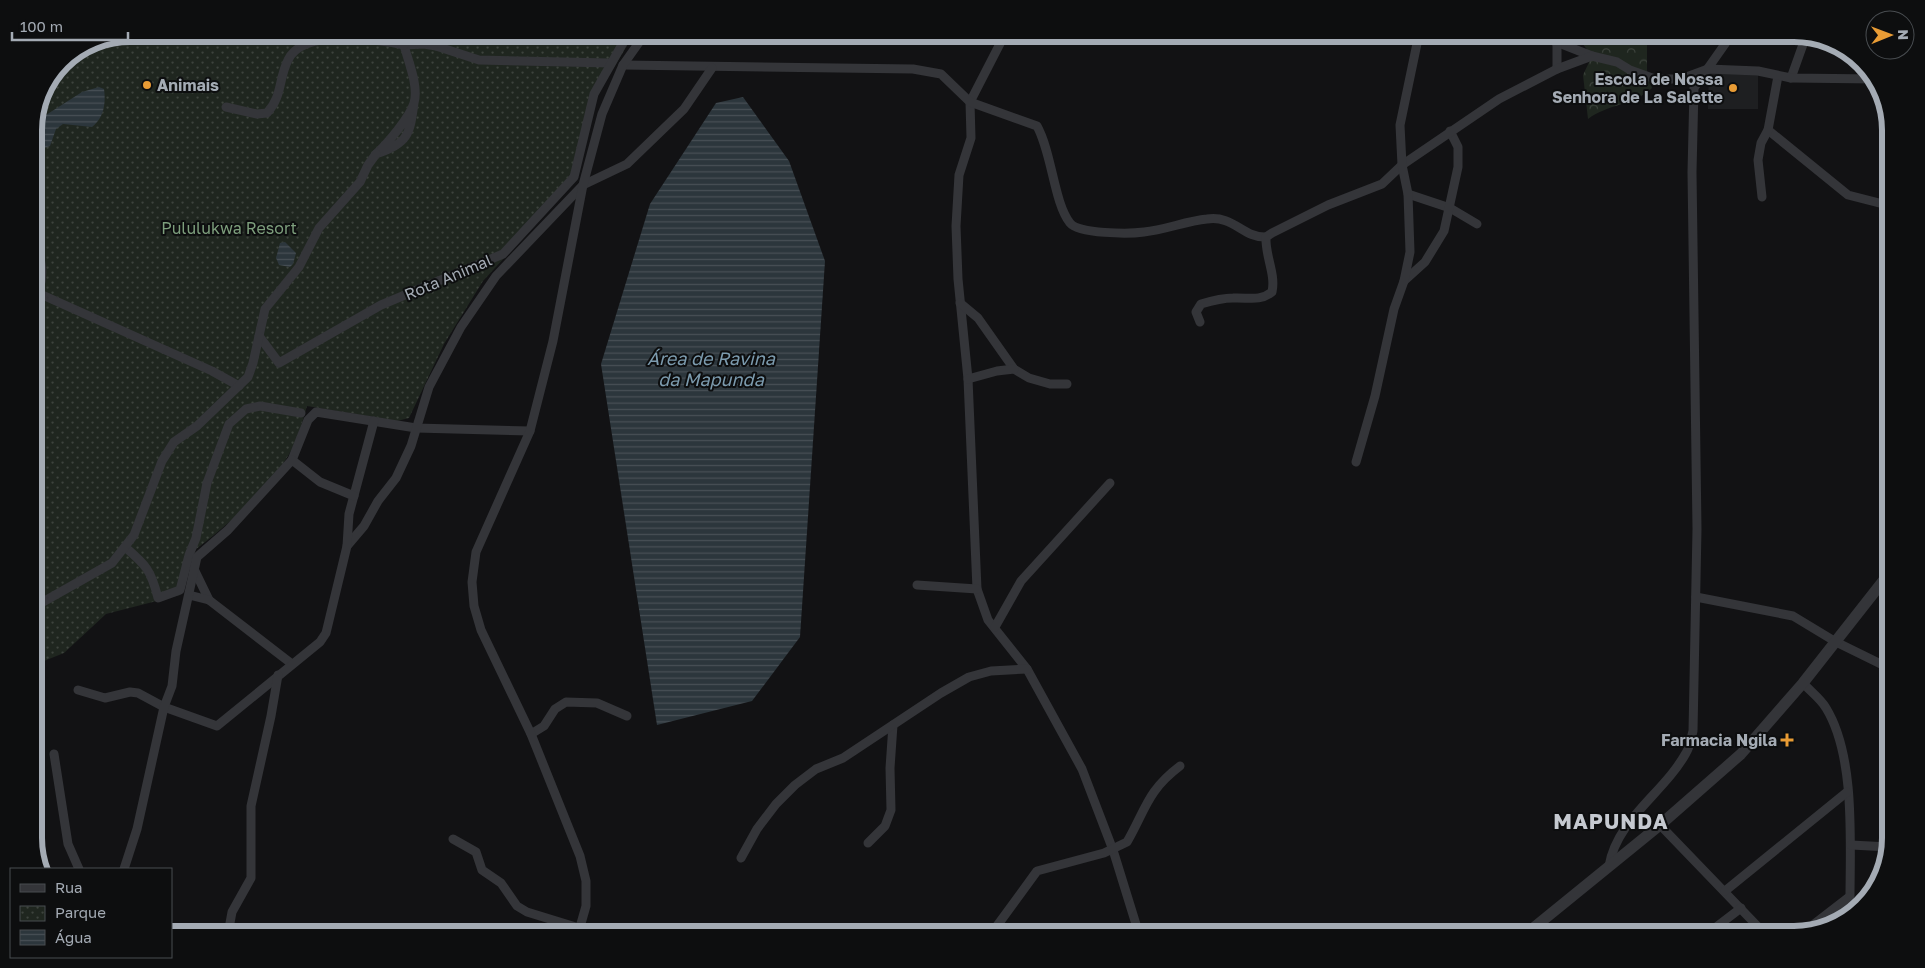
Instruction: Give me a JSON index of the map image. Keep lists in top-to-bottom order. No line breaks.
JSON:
{"streets":{"street":["Rota Animal"]},"districts":["MAPUNDA"],"water":["Área de Ravina da Mapunda"],"parks":["Pululukwa Resort"],"places":{"other":["Animais","Escola de Nossa Senhora de La Salette"],"health":["Farmacia Ngila"]},"legend":["Rua","Parque","Água"],"scale_bar":"100 m","north":"right"}
